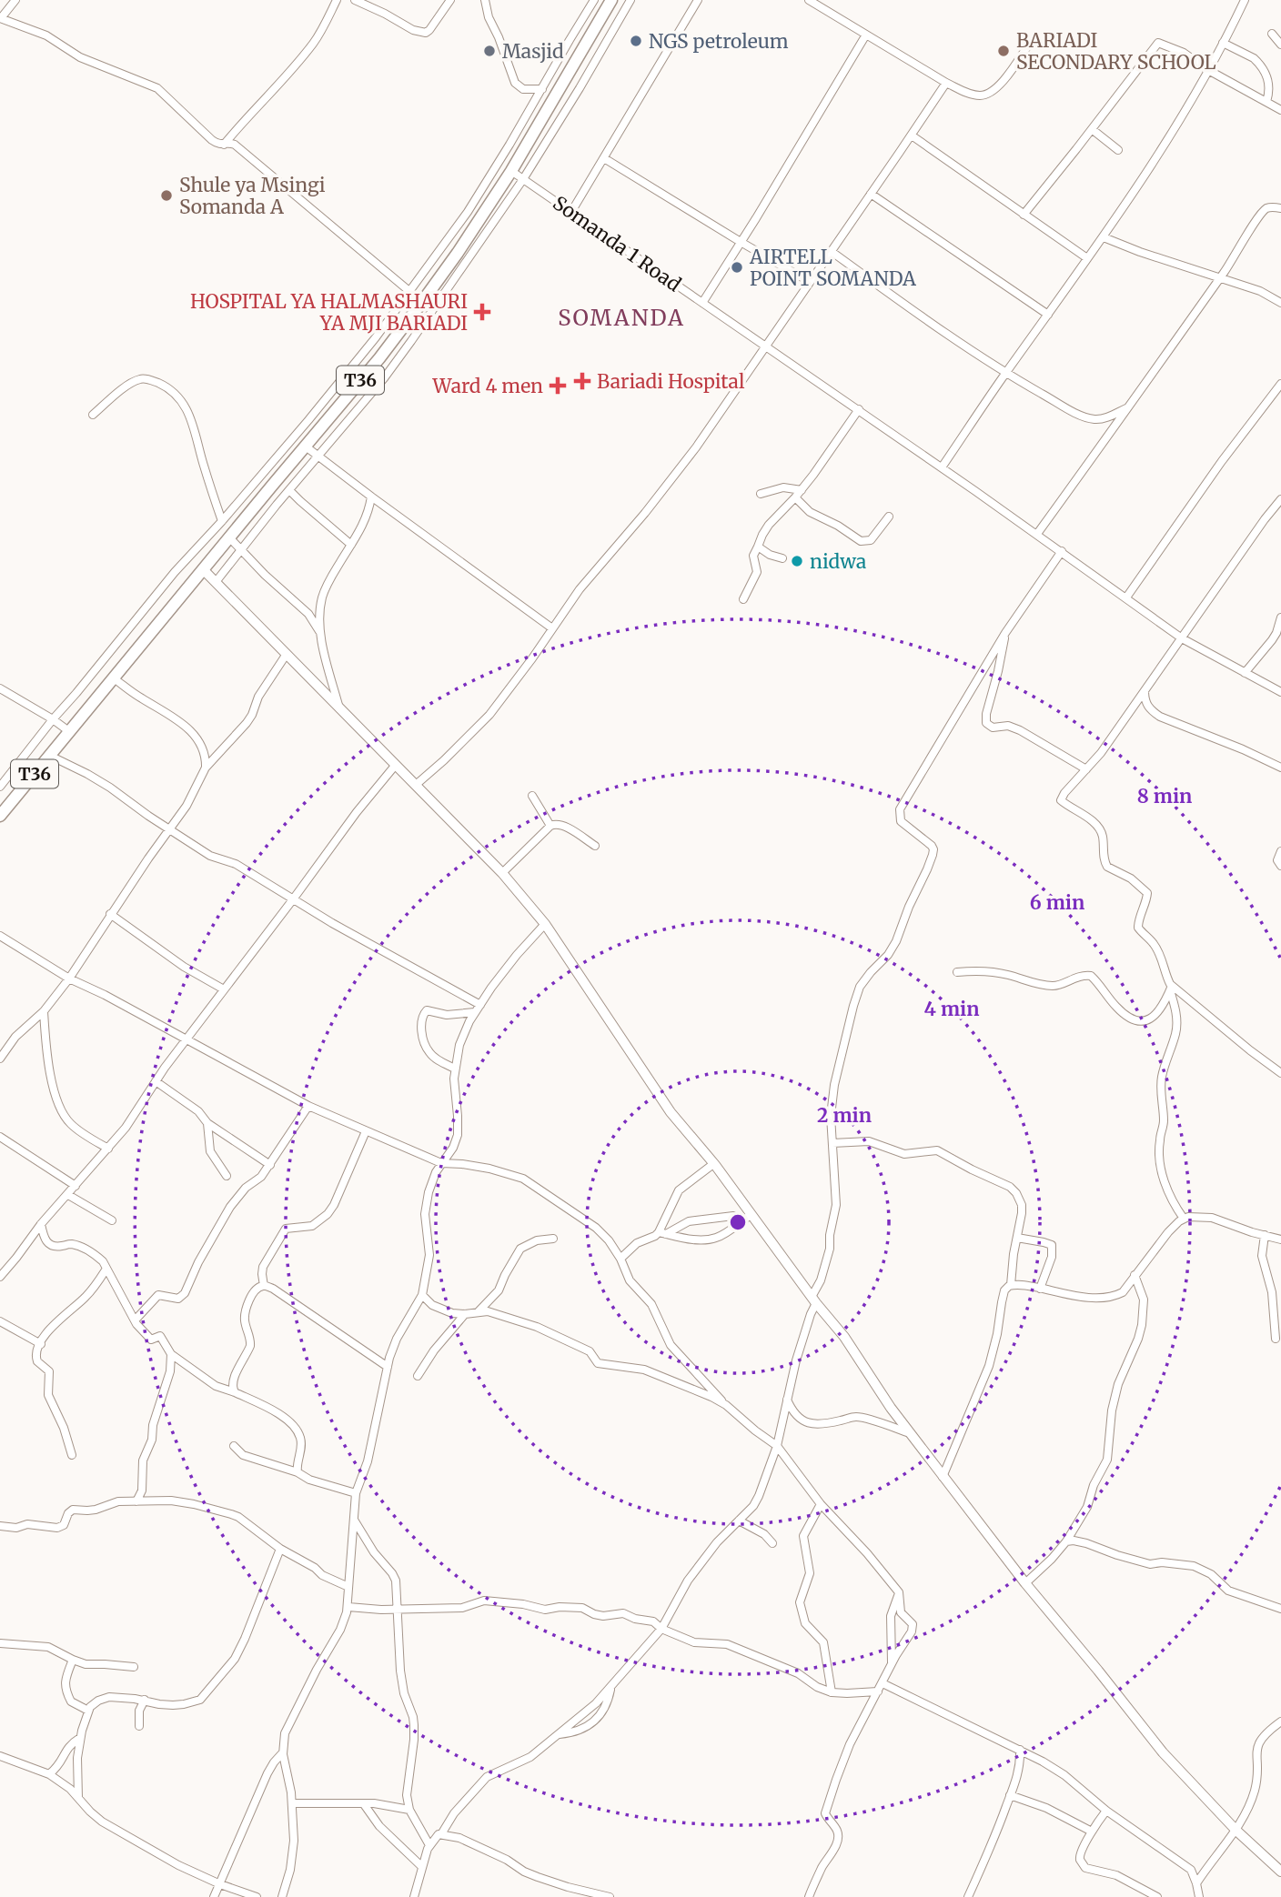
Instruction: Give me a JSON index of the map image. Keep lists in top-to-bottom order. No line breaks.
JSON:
{"streets":{"highway":["T36"],"street":["Somanda 1 Road"]},"crossings":[["Somanda 1 Road","T36"]],"districts":["SOMANDA"],"places":{"other":["NGS petroleum","Masjid","BARIADI SECONDARY SCHOOL","Shule ya Msingi Somanda A","AIRTELL POINT SOMANDA","nidwa"],"health":["HOSPITAL YA HALMASHAURI YA MJI BARIADI","Bariadi Hospital","Ward 4 men"]},"rings":["8 min","6 min","4 min","2 min"]}
